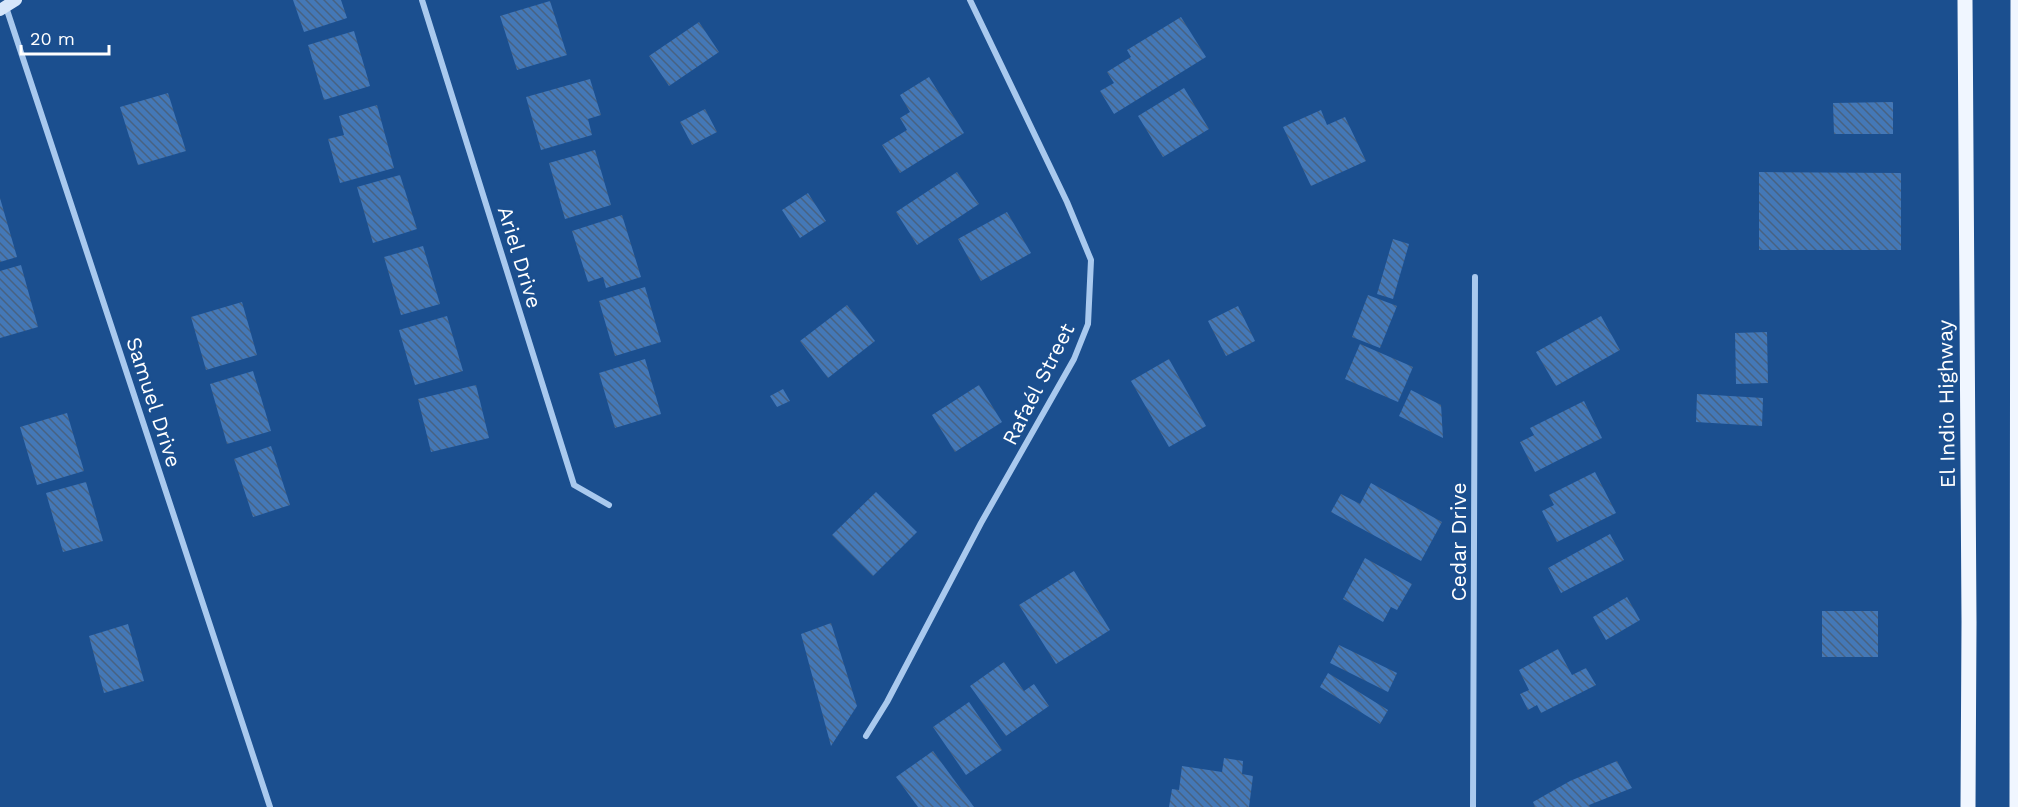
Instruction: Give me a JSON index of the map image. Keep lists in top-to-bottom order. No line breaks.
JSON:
{"streets":{"main road":["El Indio Highway"],"street":["Ariel Drive","Rafaél Street","Samuel Drive","Cedar Drive"]},"scale_bar":"20 m"}
